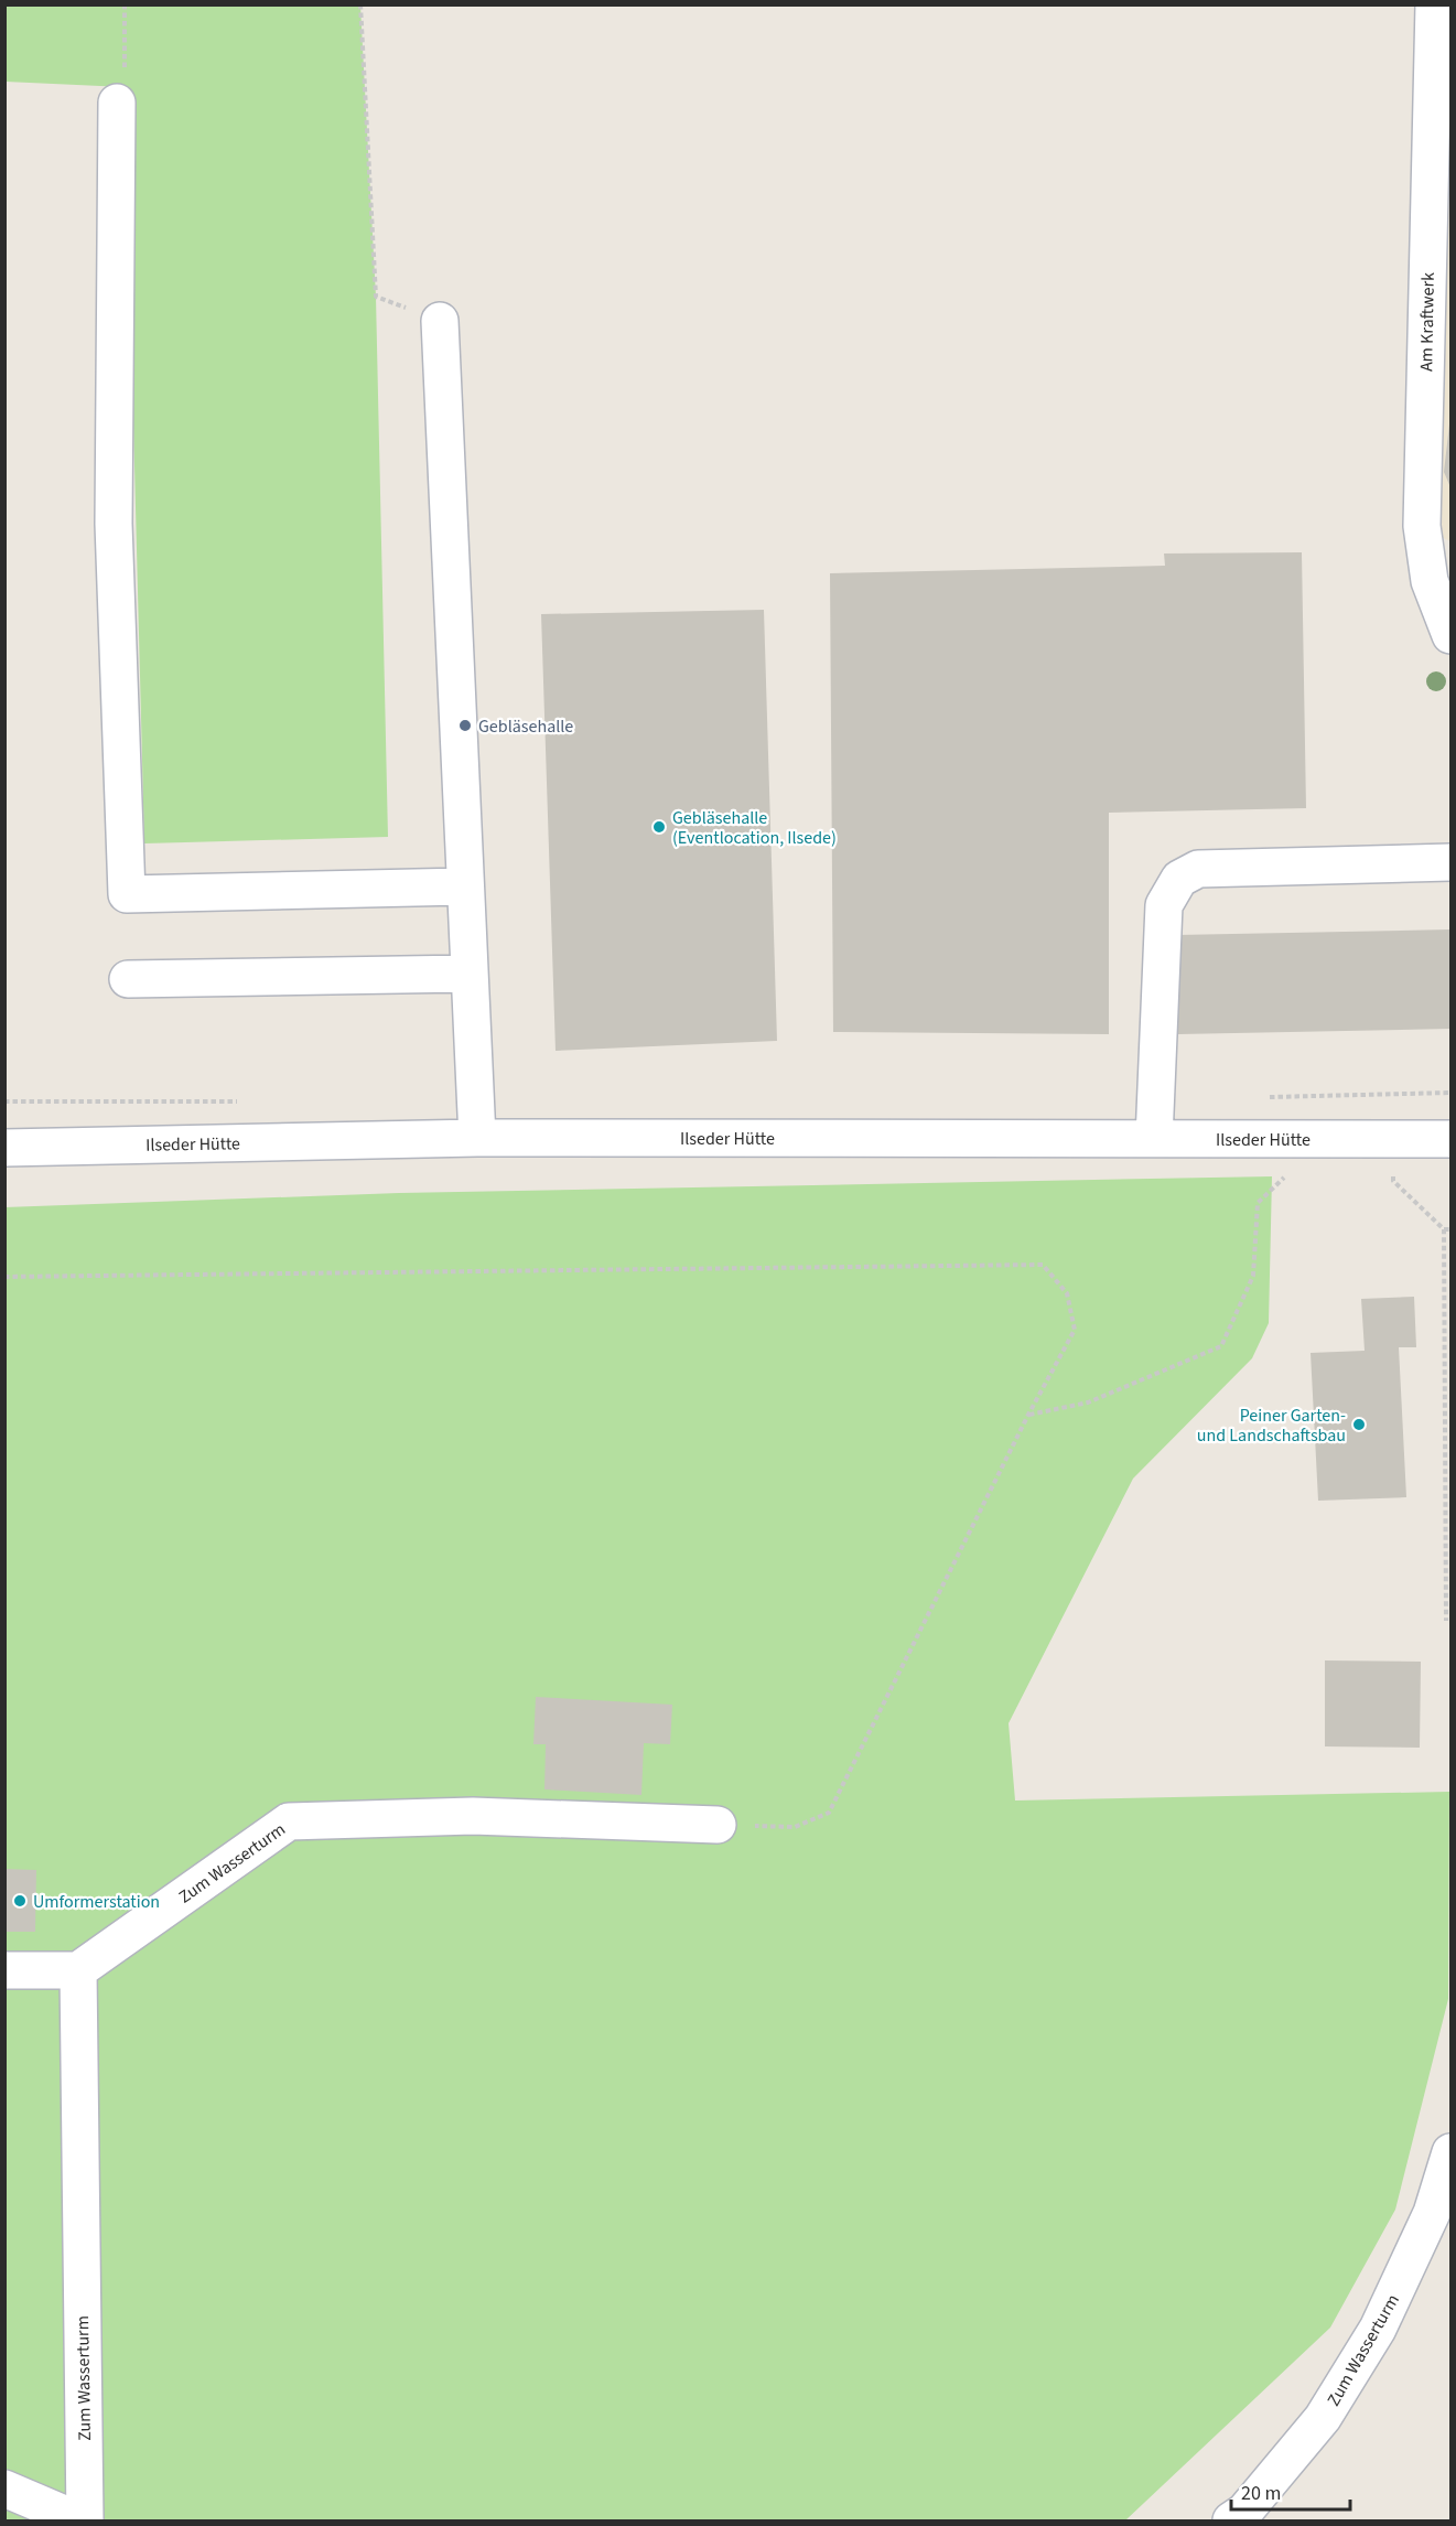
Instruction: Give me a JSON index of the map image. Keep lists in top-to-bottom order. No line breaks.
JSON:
{"streets":{"street":["Am Kraftwerk","Ilseder Hütte","Zum Wasserturm"]},"places":["Gebläsehalle","Gebläsehalle (Eventlocation, Ilsede)","Peiner Garten- und Landschaftsbau","Umformerstation"],"scale_bar":"20 m"}
